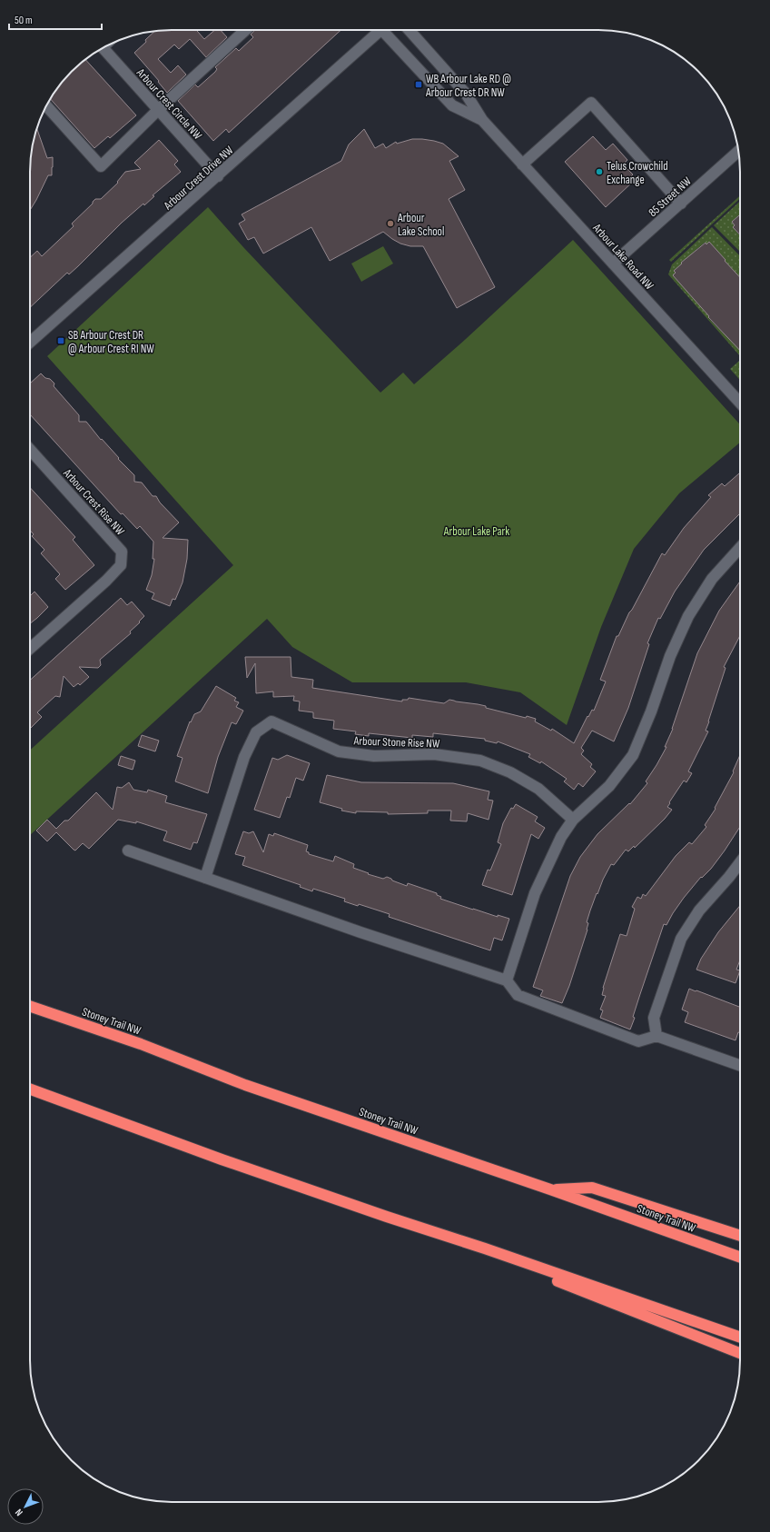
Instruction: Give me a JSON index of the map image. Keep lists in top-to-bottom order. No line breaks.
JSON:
{"streets":{"highway":["Stoney Trail NW"],"street":["Arbour Crest Circle NW","Arbour Crest Drive NW","85 Street NW","Arbour Lake Road NW","Arbour Crest Rise NW","Arbour Stone Rise NW"]},"crossings":[["Arbour Crest Circle NW","Arbour Crest Drive NW"],["85 Street NW","Arbour Lake Road NW"]],"parks":["Arbour Lake Park"],"places":{"transit":["WB Arbour Lake RD @ Arbour Crest DR NW","SB Arbour Crest DR @ Arbour Crest RI NW"],"other":["Telus Crowchild Exchange","Arbour Lake School"]},"scale_bar":"50 m","north":"bottom left"}
